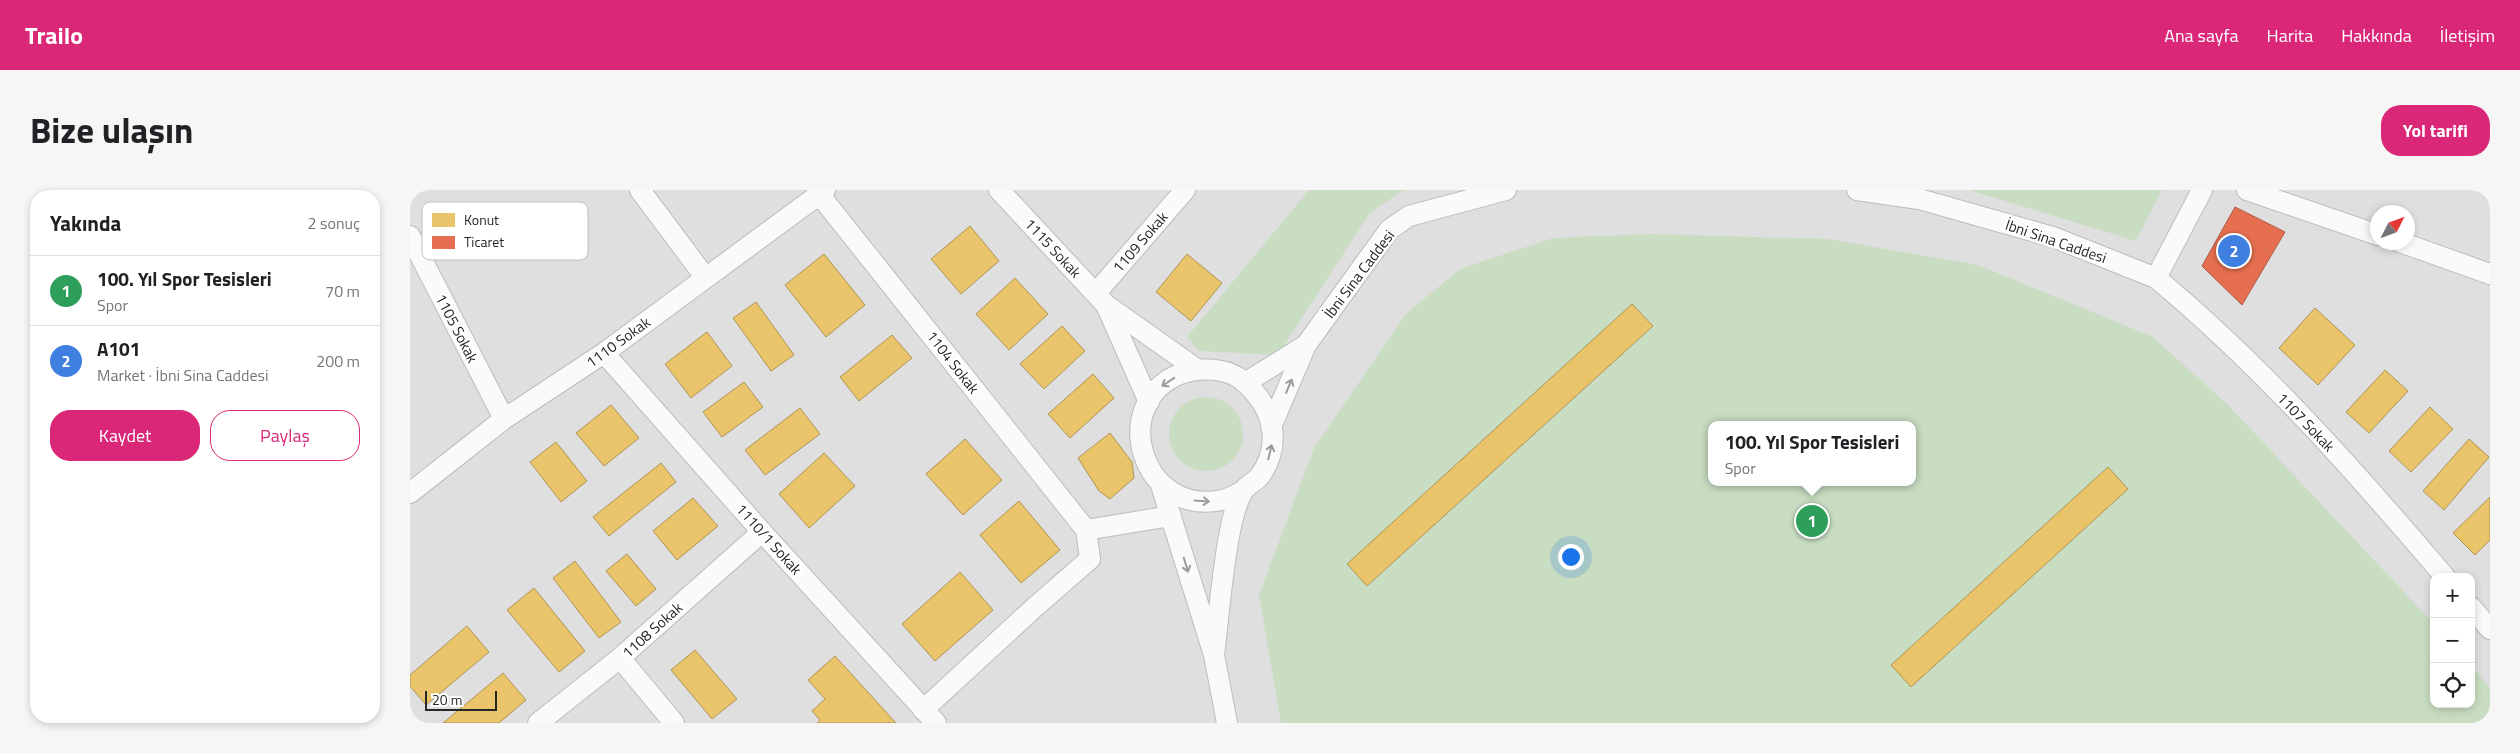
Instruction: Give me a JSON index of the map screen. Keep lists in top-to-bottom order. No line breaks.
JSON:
{"streets":{"street":["İbni Sina Caddesi","1109 Sokak","1115 Sokak","1105 Sokak","1110 Sokak","1104 Sokak","1107 Sokak","1110/1 Sokak","1108 Sokak"]},"crossings":[["İbni Sina Caddesi","1115 Sokak"],["İbni Sina Caddesi","1107 Sokak"],["1109 Sokak","1115 Sokak"],["1105 Sokak","1110 Sokak"],["1110 Sokak","1104 Sokak"],["1110 Sokak","1110/1 Sokak"],["1110/1 Sokak","1108 Sokak"]],"legend":["Konut","Ticaret"],"scale_bar":"20 m","north":"top right","page":{"header":"Trailo","nav":["Ana sayfa","Harita","Hakkında","İletişim"],"title":"Bize ulaşın","buttons":["Yol tarifi",["Kaydet","Paylaş"]],"heading":["Yakında","2 sonuç"],"pins":["2","1"],"list":[{"mark":"1","name":"100. Yıl Spor Tesisleri","note":"Spor","value":"70 m"},{"mark":"2","name":"A101","note":"Market · İbni Sina Caddesi","value":"200 m"}],"popup":["100. Yıl Spor Tesisleri","Spor"],"map_buttons":["+","−"],"scale":"20 m"}}
